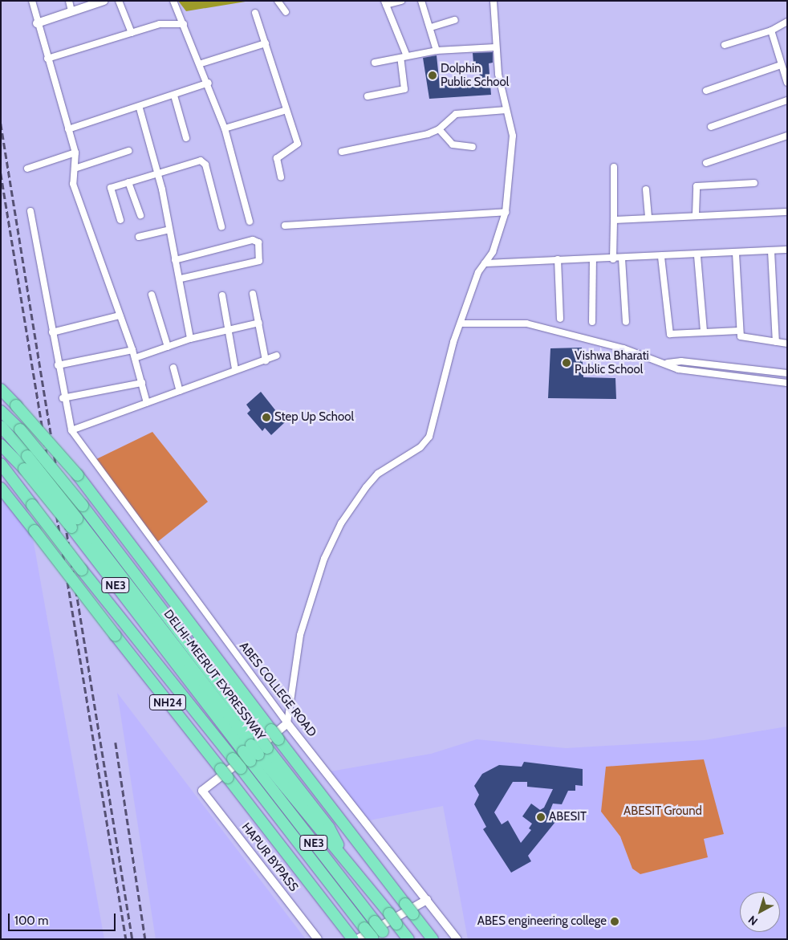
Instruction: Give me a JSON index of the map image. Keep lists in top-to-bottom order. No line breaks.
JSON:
{"streets":{"highway":["NE3","DELHI-MEERUT EXPRESSWAY","NH24"],"street":["ABES COLLEGE ROAD","HAPUR BYPASS"]},"crossings":[["ABES COLLEGE ROAD","HAPUR BYPASS"]],"parks":["ABESIT Ground"],"places":["Dolphin Public School","Vishwa Bharati Public School","Step Up School","ABESIT","ABES engineering college"],"scale_bar":"100 m","north":"bottom left"}
